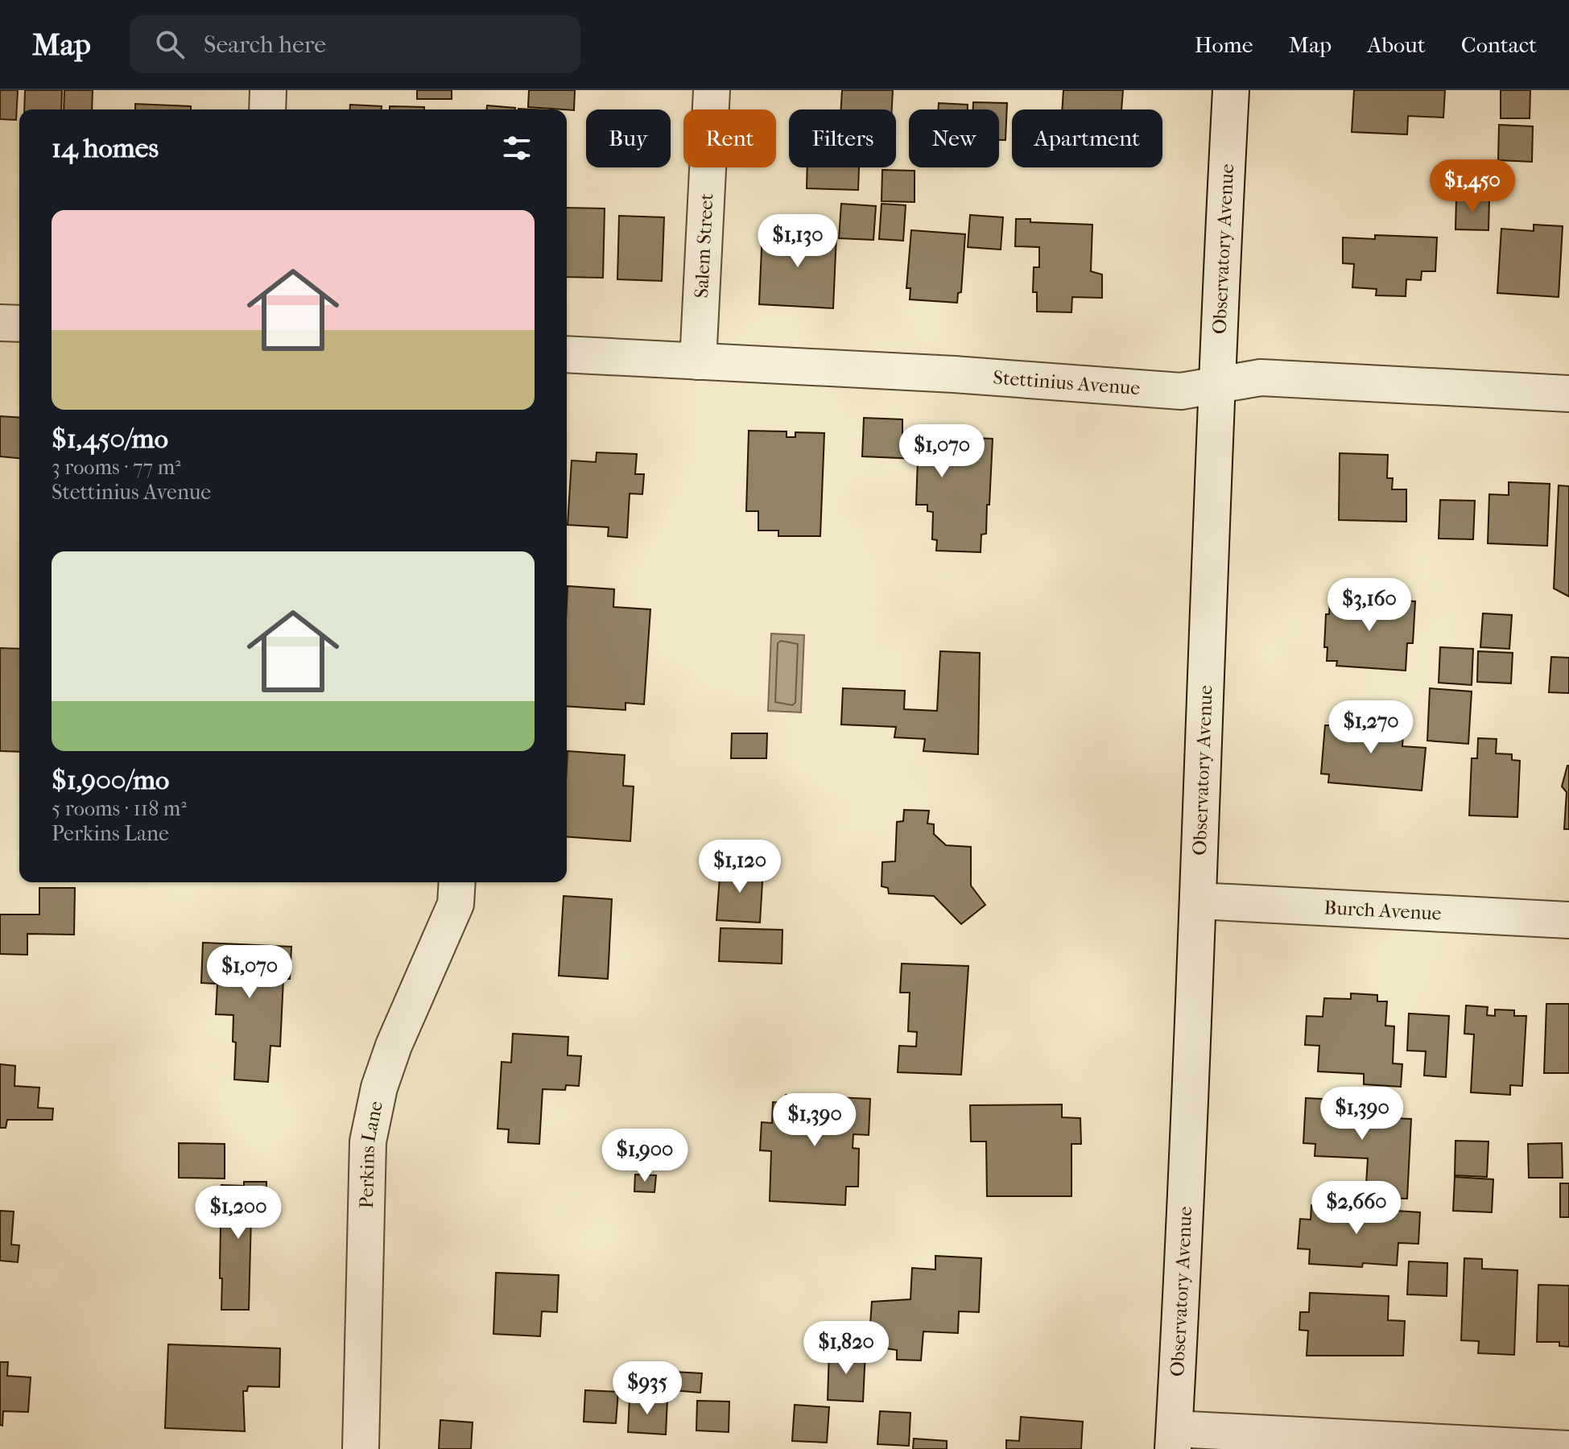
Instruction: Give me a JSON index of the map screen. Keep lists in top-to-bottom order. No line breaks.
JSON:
{"streets":{"street":["Salem Street","Observatory Avenue","Stettinius Avenue","Burch Avenue","Perkins Lane"]},"crossings":[["Salem Street","Stettinius Avenue"],["Observatory Avenue","Stettinius Avenue"],["Observatory Avenue","Burch Avenue"]],"page":{"header":"Map","search":"Search here","nav":["Home","Map","About","Contact"],"chip":["Buy","Rent","Filters","New","Apartment"],"heading":"14 homes","price":["$1,450","$1,130","$1,070","$3,160","$1,270","$1,120","$1,070","$1,390","$1,390","$1,900","$2,660","$1,200","$1,820","$935"],"list":[{"name":"$1,450/mo","note":"3 rooms · 77 m² · Stettinius Avenue"},{"name":"$1,900/mo","note":"5 rooms · 118 m² · Perkins Lane"}]}}
